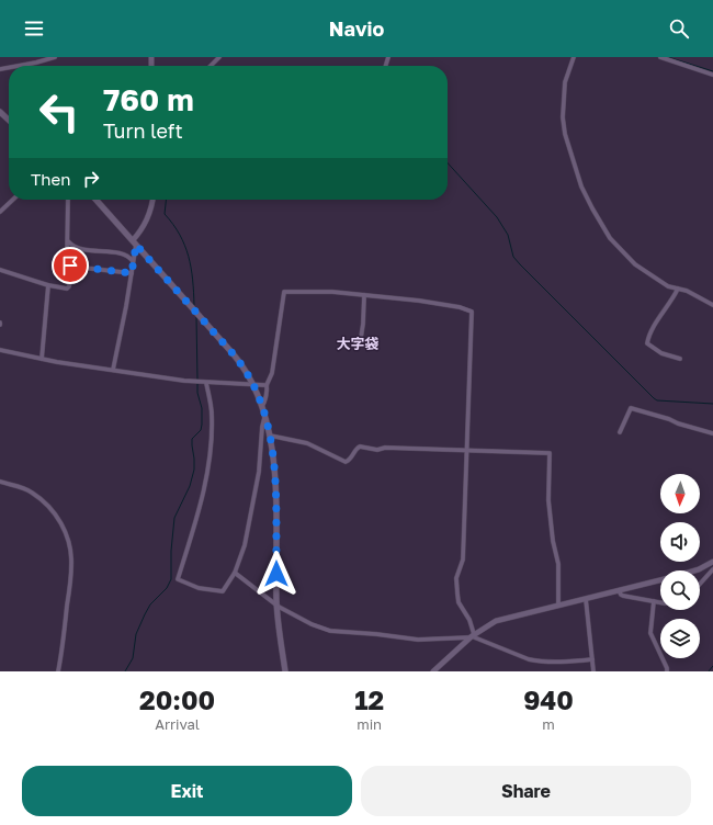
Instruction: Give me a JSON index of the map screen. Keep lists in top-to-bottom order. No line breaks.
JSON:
{"districts":["大字袋"],"north":"bottom","page":{"header":"Navio","turn":["760 m","Turn left"],"then":"Then","eta":["20:00","Arrival","12","min","940","m"],"buttons":["Exit","Share"]}}
